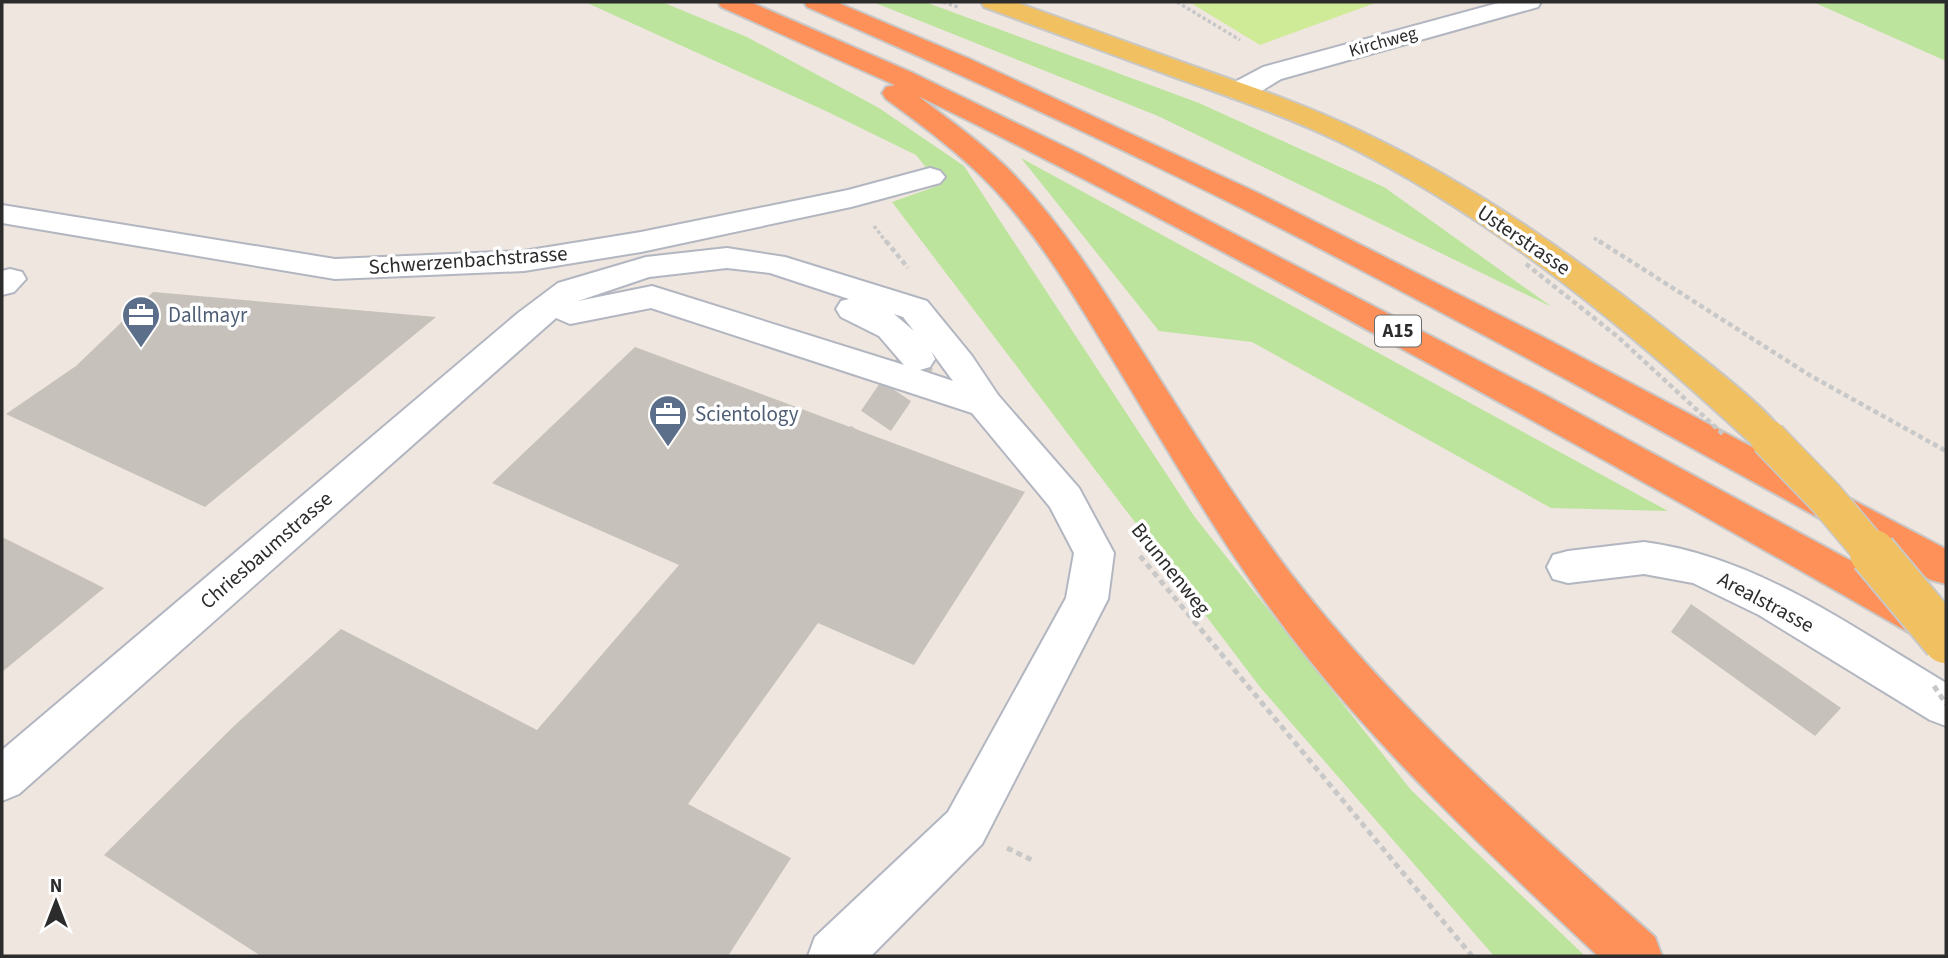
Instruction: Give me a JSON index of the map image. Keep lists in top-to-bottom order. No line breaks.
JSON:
{"streets":{"highway":["A15"],"main road":["Usterstrasse"],"street":["Kirchweg","Schwerzenbachstrasse","Chriesbaumstrasse","Arealstrasse"],"path":["Brunnenweg"]},"crossings":[["Kirchweg","Usterstrasse"]],"places":{"office":["Dallmayr","Scientology"]},"north":"top"}
